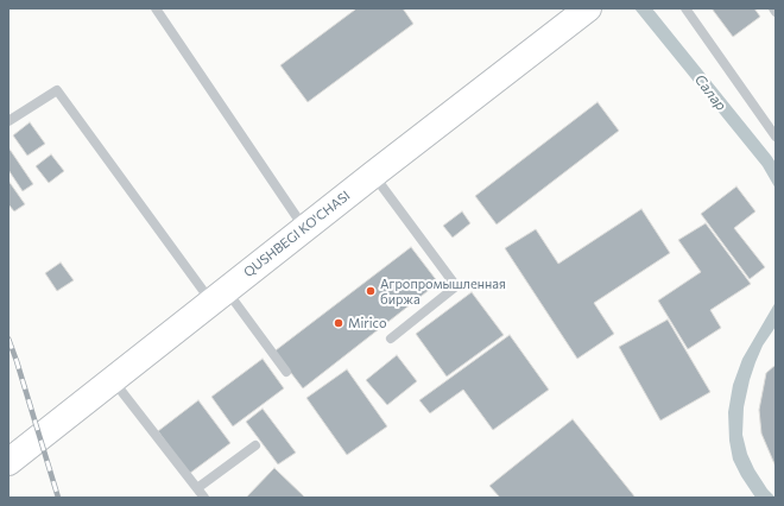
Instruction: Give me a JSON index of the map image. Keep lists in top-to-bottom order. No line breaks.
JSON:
{"streets":{"main road":["QUSHBEGI KO'CHASI"]},"water":["Салар"],"places":["Агропромышленная биржа","Mirico"]}
